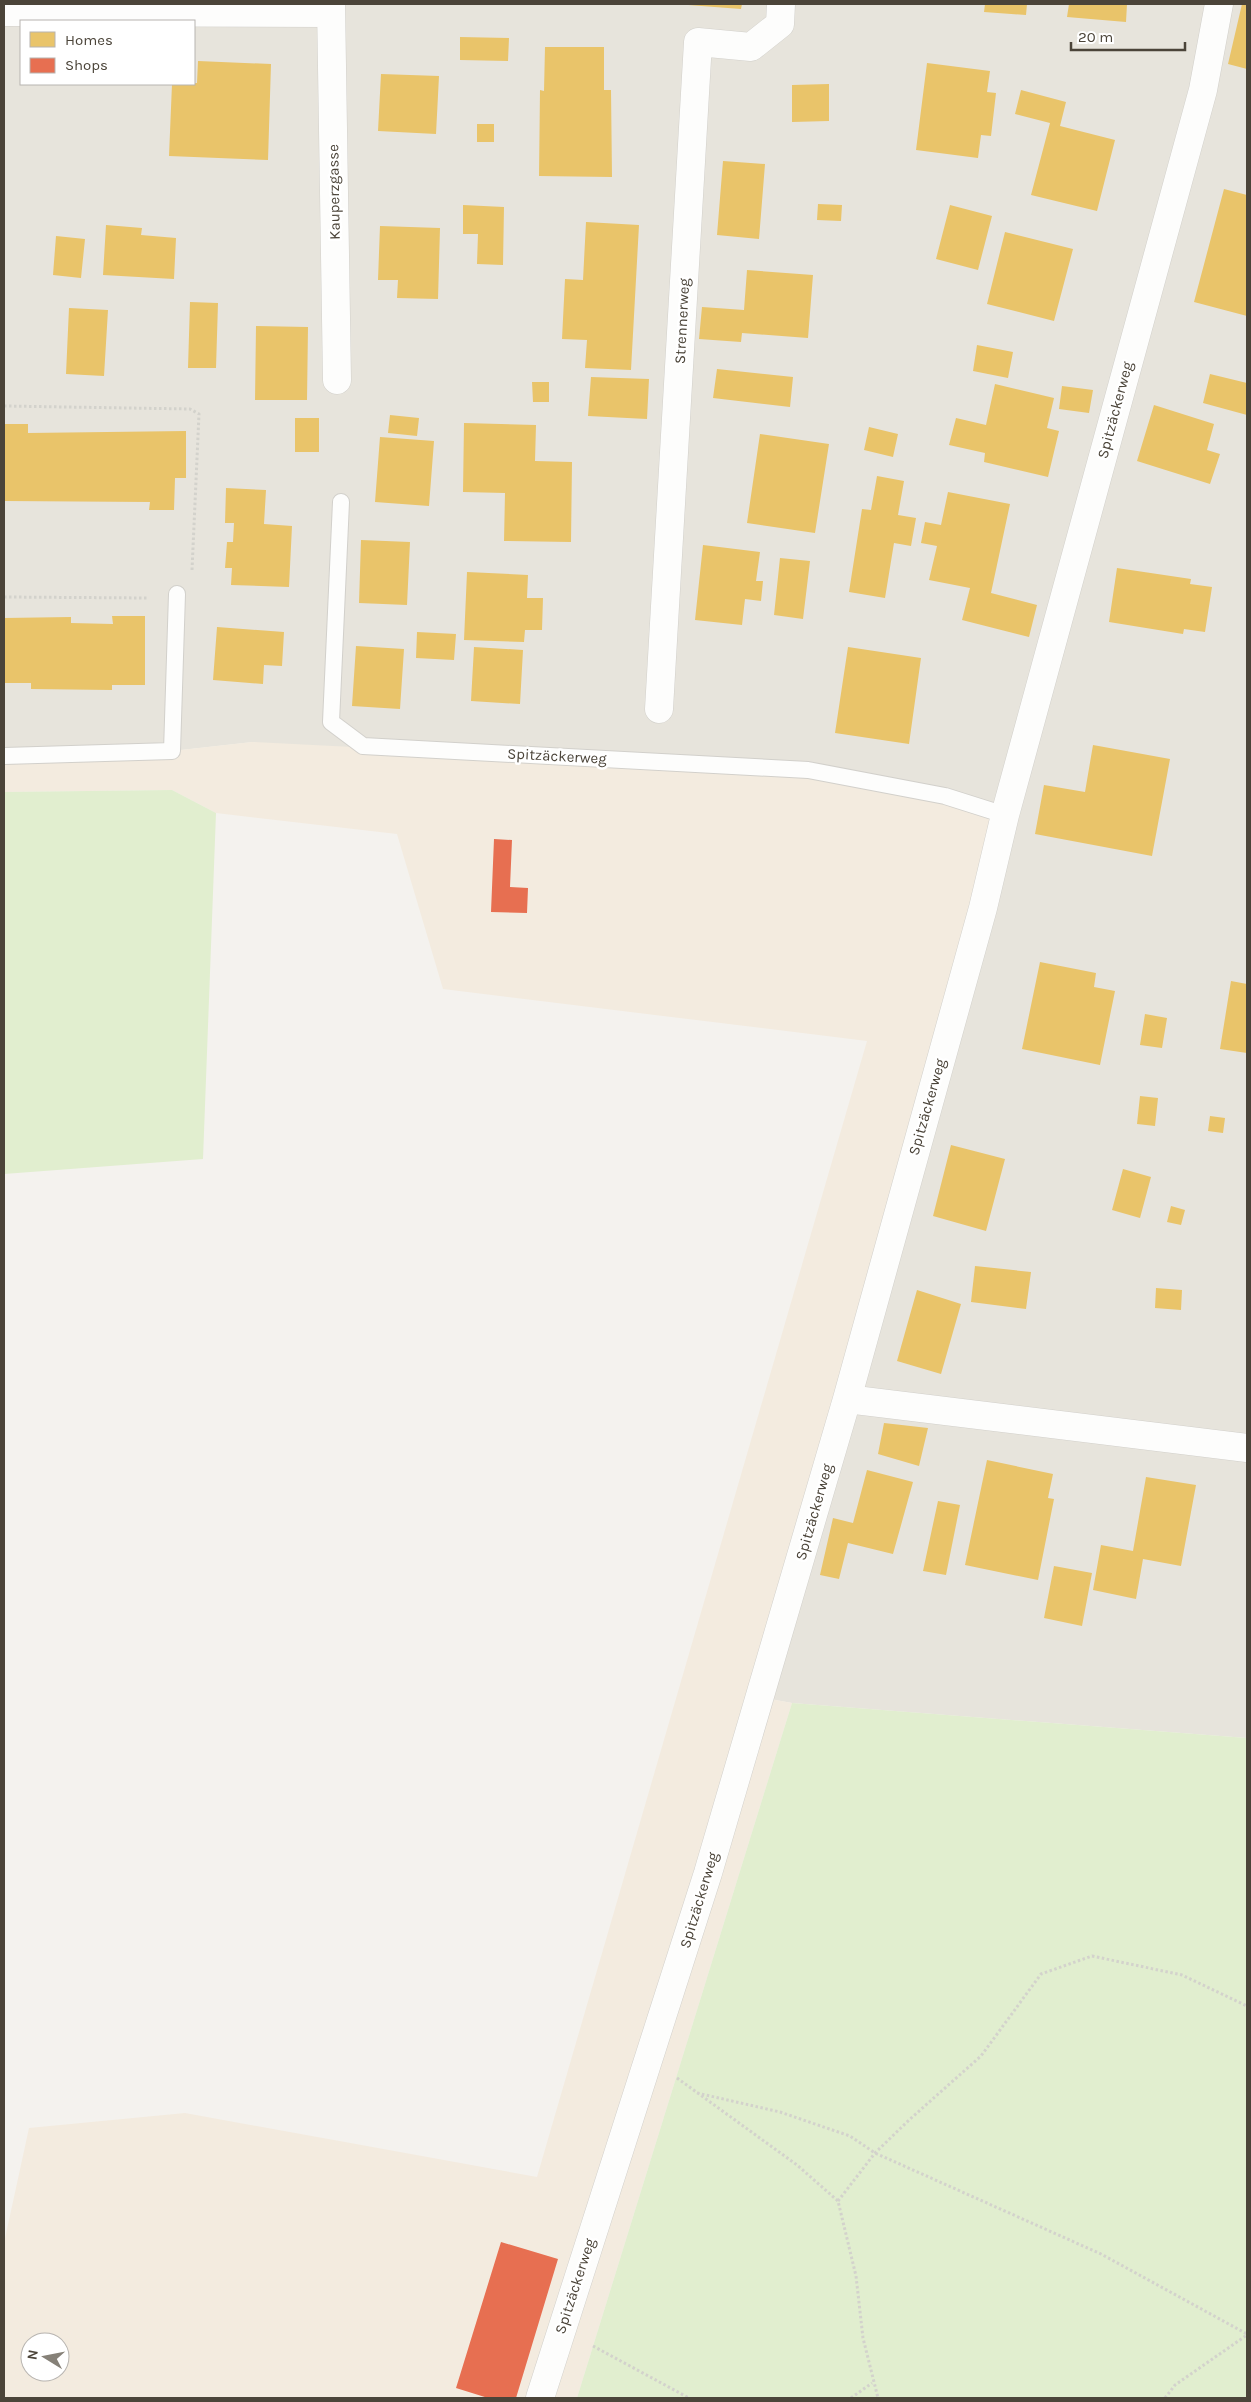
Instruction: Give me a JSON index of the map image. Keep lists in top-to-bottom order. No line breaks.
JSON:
{"streets":{"street":["Kauperzgasse","Strennerweg","Spitzäckerweg"]},"legend":["Homes","Shops"],"scale_bar":"20 m","north":"left"}
